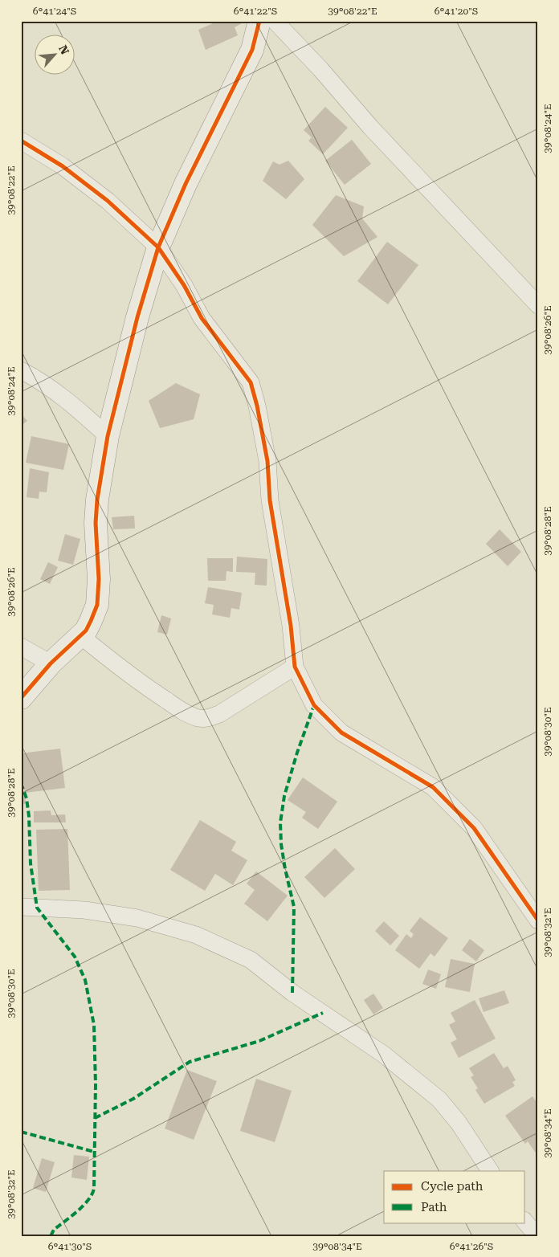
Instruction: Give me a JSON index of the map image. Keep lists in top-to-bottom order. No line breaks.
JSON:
{"legend":["Cycle path","Path"],"north":"top right","coordinates":["6°41'24\"S","6°41'22\"S","39°08'22\"E","6°41'20\"S","39°08'24\"E","39°08'26\"E","39°08'28\"E","39°08'30\"E","39°08'32\"E","39°08'34\"E","6°41'30\"S","6°41'26\"S"]}
